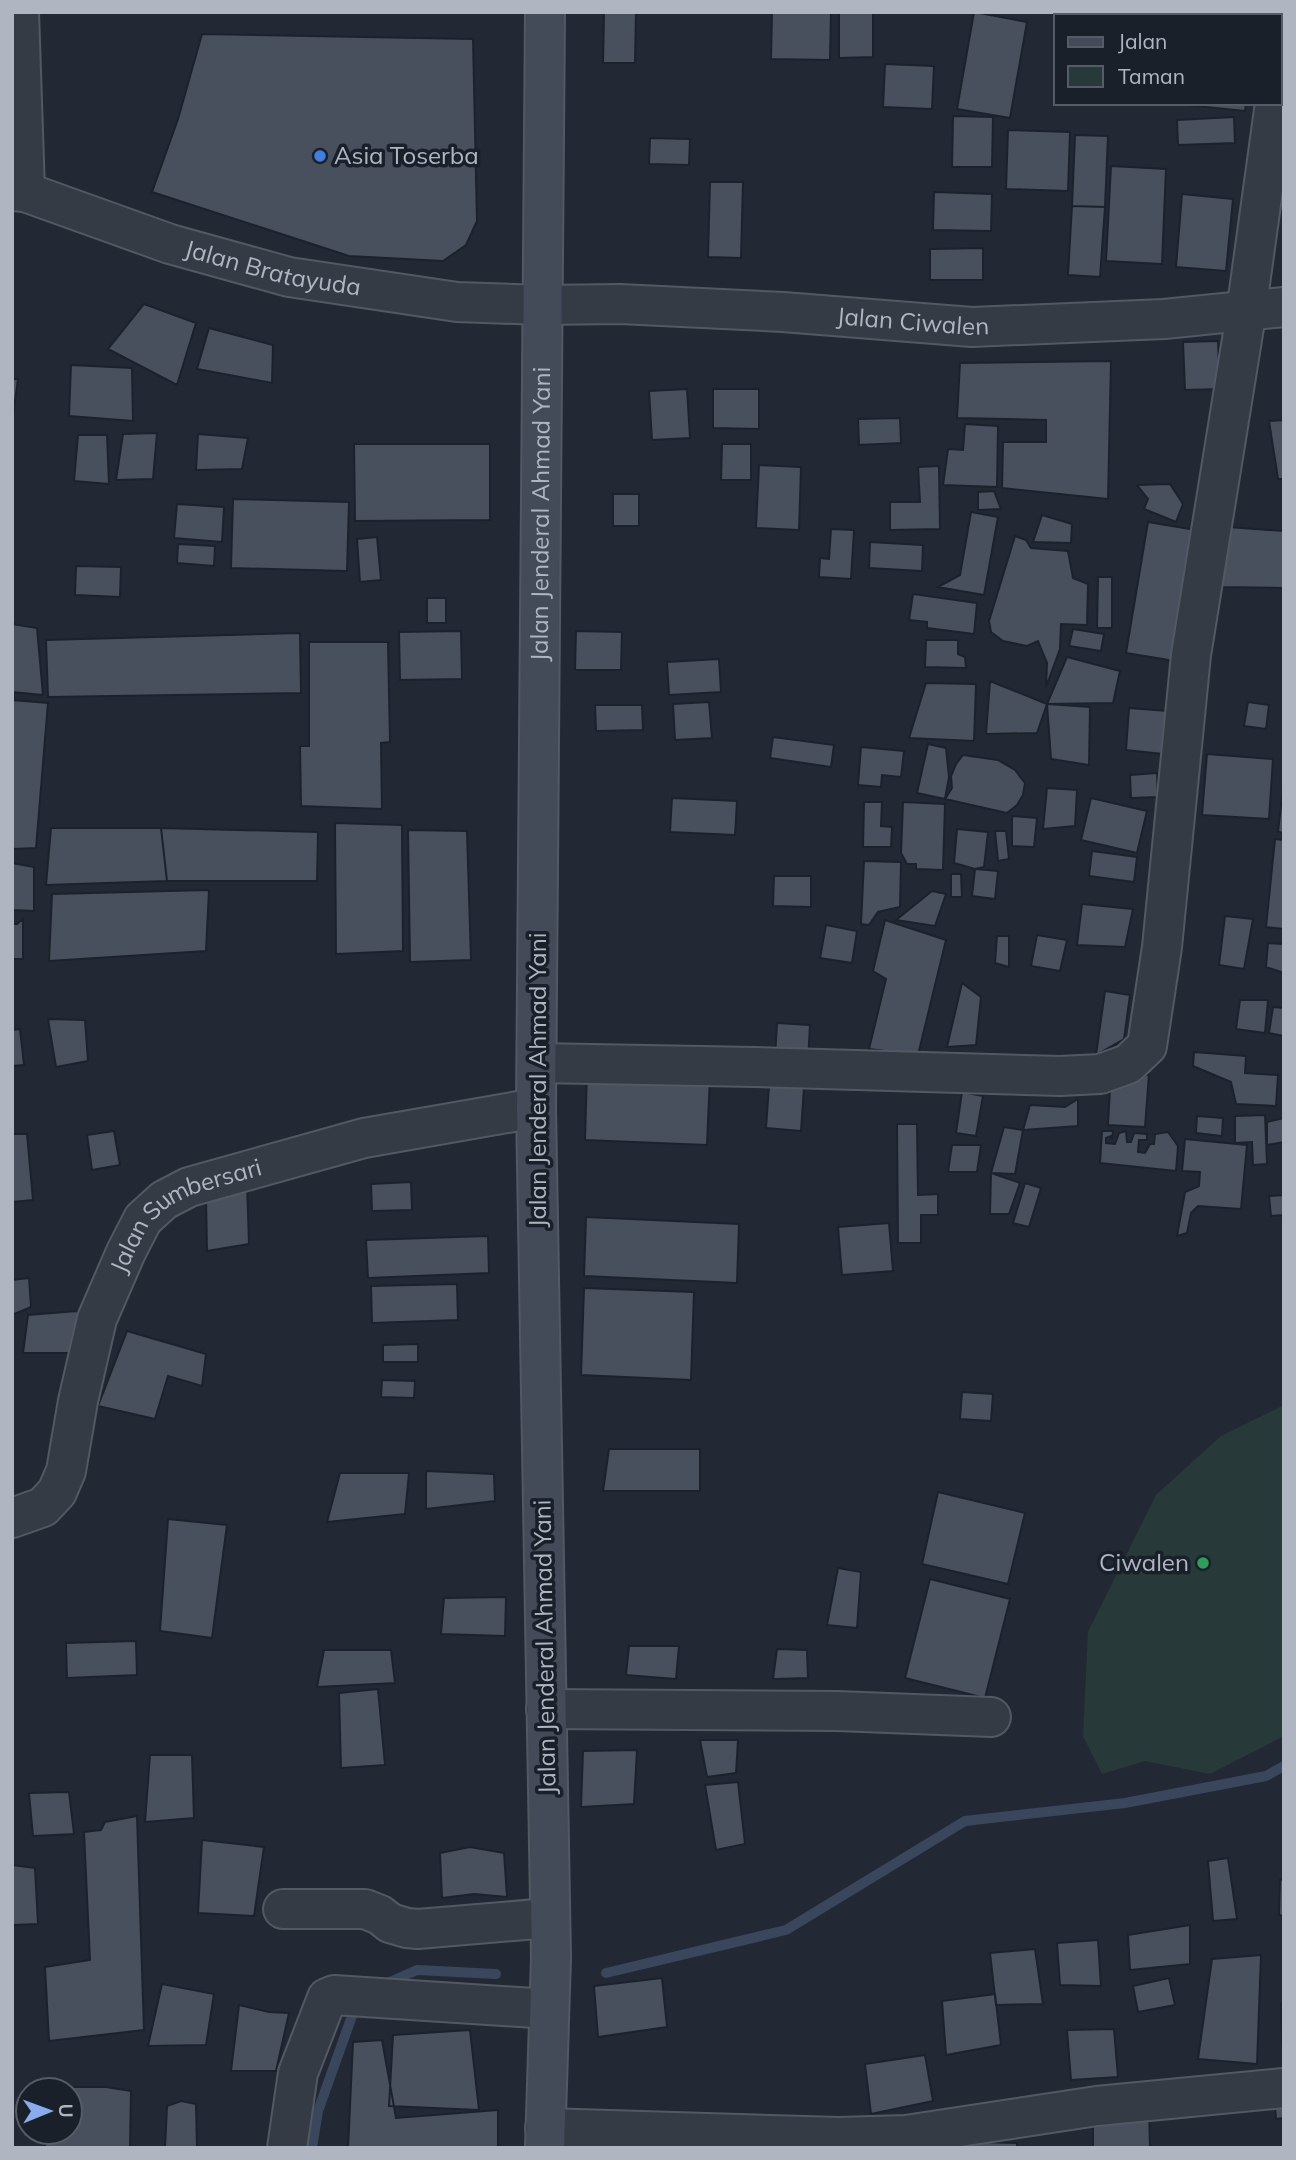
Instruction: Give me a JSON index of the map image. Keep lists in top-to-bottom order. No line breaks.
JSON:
{"streets":{"main road":["Jalan Jenderal Ahmad Yani"],"street":["Jalan Bratayuda","Jalan Ciwalen","Jalan Sumbersari"]},"crossings":[["Jalan Bratayuda","Jalan Ciwalen"],["Jalan Bratayuda","Jalan Jenderal Ahmad Yani"],["Jalan Ciwalen","Jalan Jenderal Ahmad Yani"],["Jalan Jenderal Ahmad Yani","Jalan Sumbersari"]],"places":["Asia Toserba","Ciwalen"],"legend":["Jalan","Taman"],"north":"right"}
